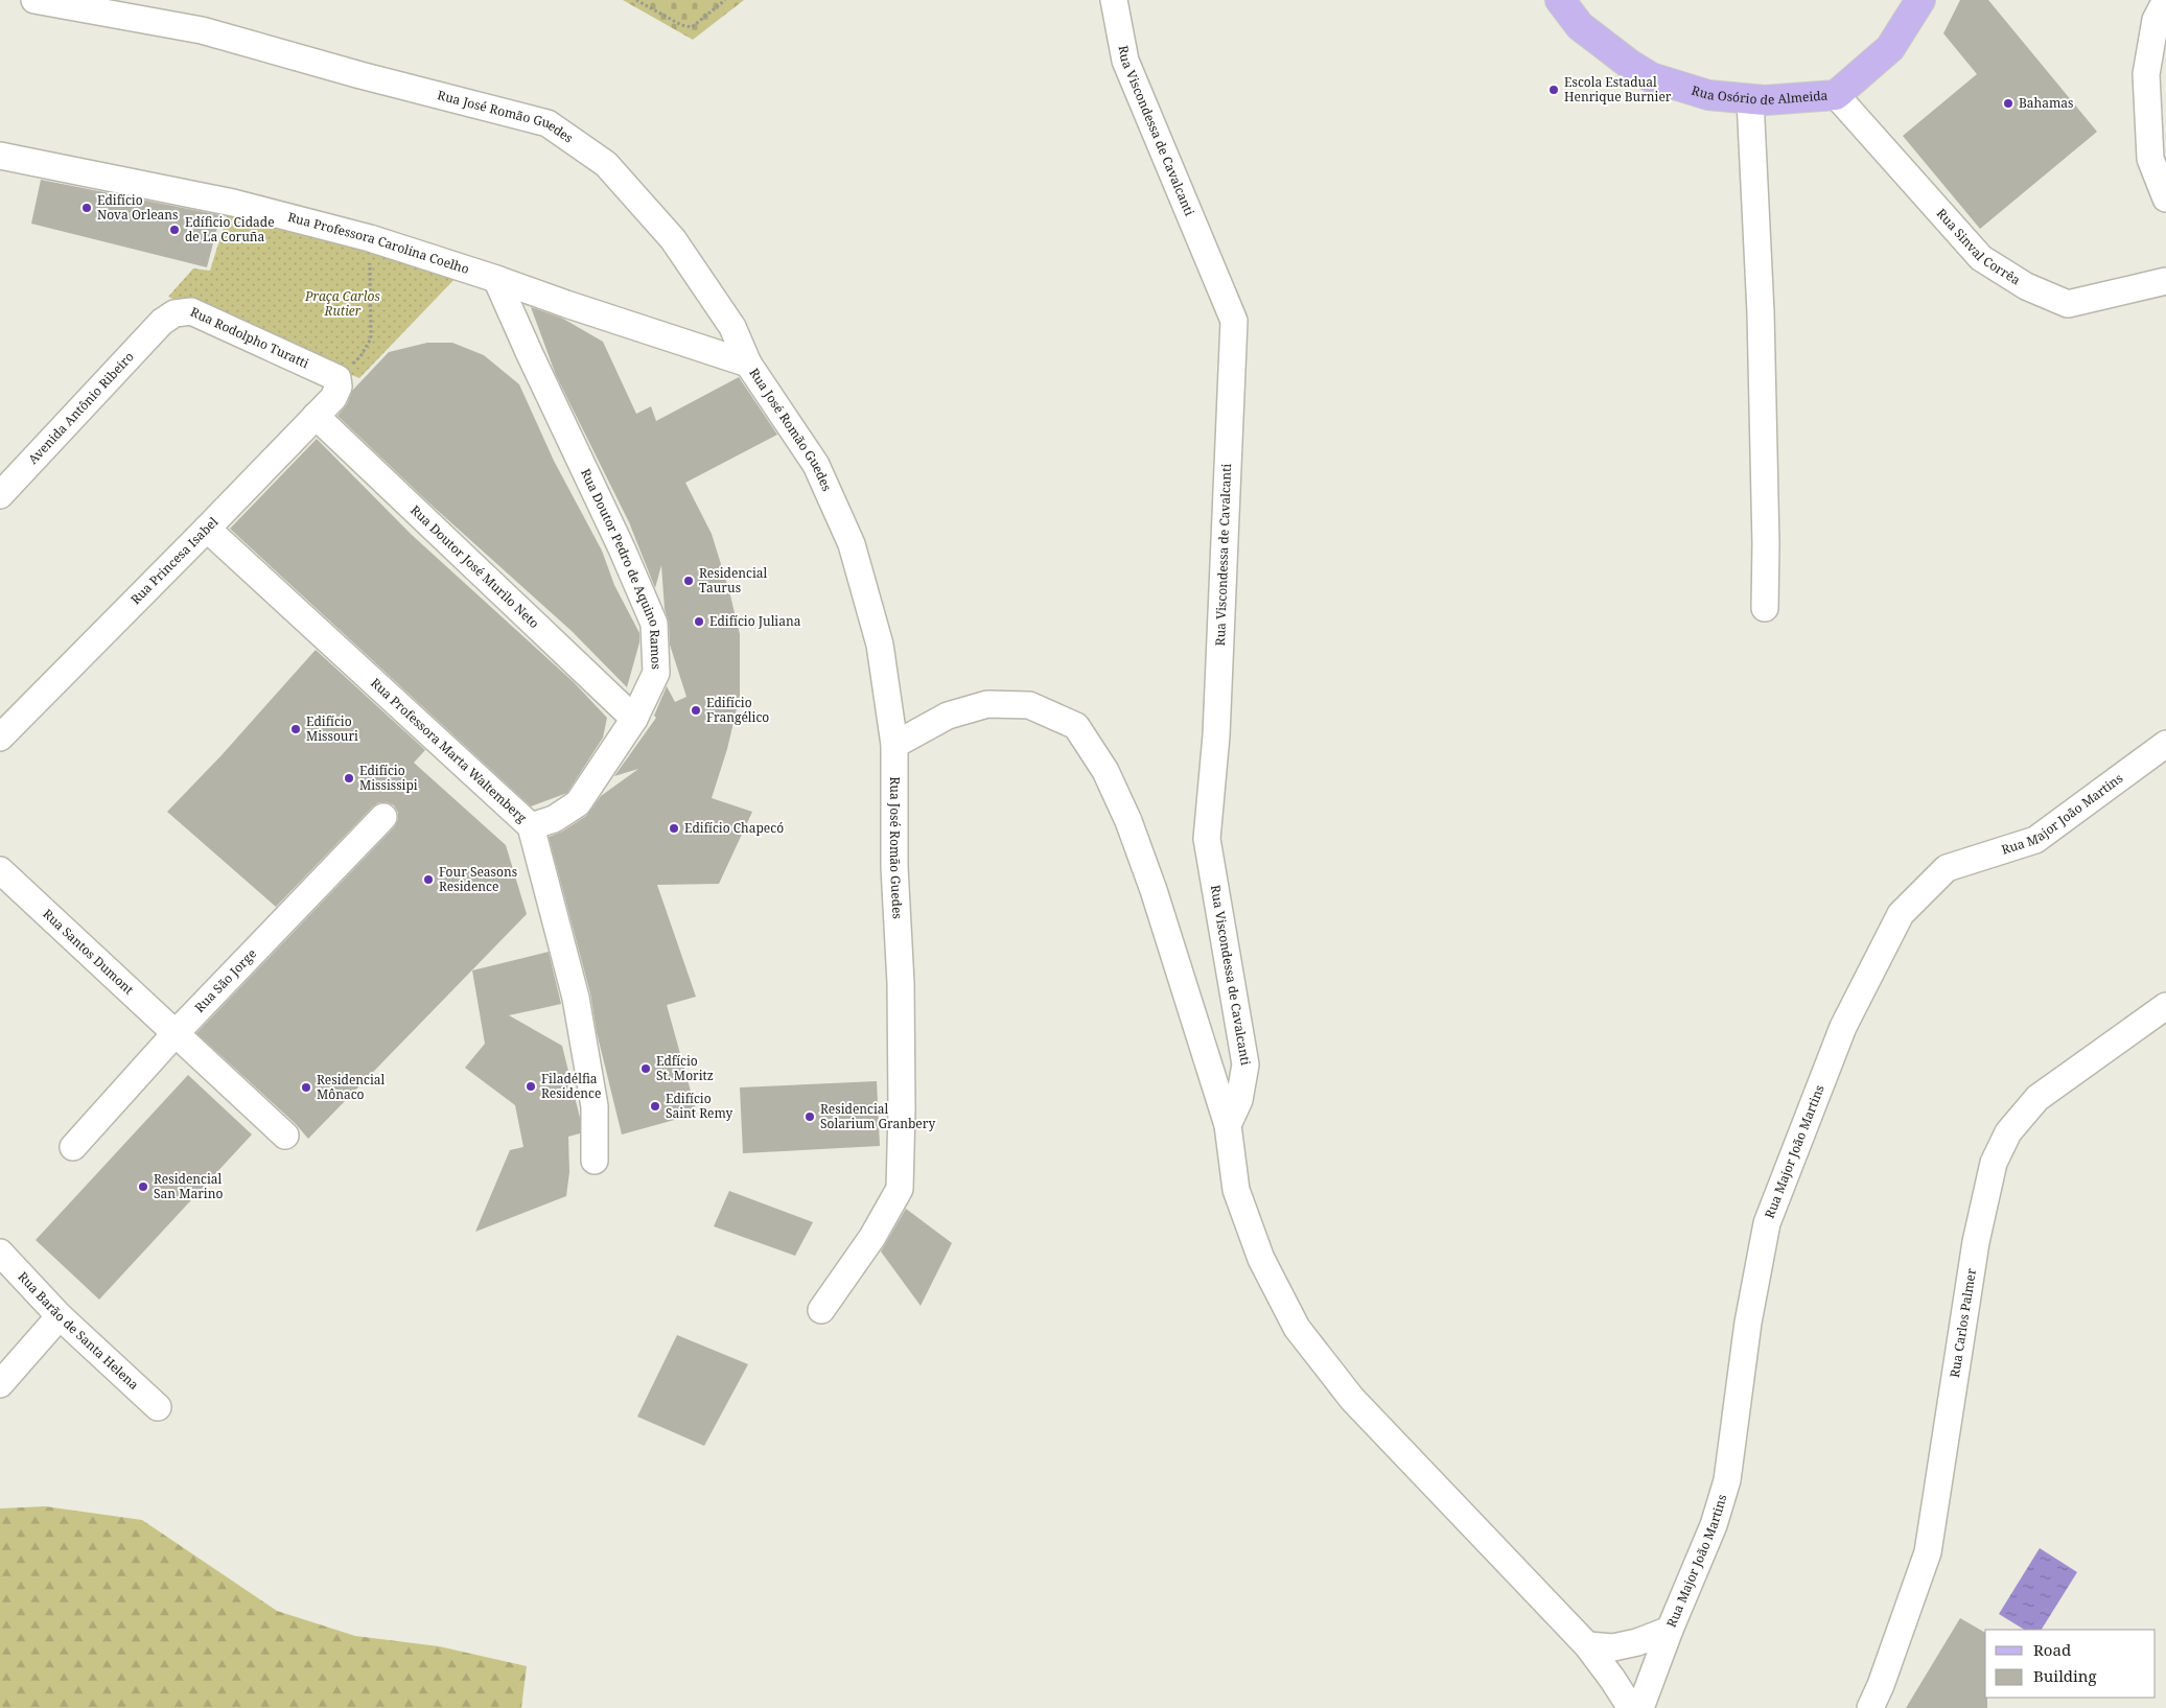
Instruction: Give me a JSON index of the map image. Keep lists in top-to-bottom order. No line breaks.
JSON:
{"streets":{"main road":["Rua Osório de Almeida"],"street":["Rua José Romão Guedes","Rua Viscondessa de Cavalcanti","Rua Professora Carolina Coelho","Rua Sinval Corrêa","Rua Rodolpho Turatti","Avenida Antônio Ribeiro","Rua Princesa Isabel","Rua Doutor José Murilo Neto","Rua Doutor Pedro de Aquino Ramos","Rua Professora Marta Waltemberg","Rua Major João Martins","Rua Santos Dumont","Rua São Jorge","Rua Carlos Palmer","Rua Barão de Santa Helena"]},"crossings":[["Rua Osório de Almeida","Rua Sinval Corrêa"],["Rua José Romão Guedes","Rua Professora Carolina Coelho"],["Rua Professora Carolina Coelho","Rua Doutor Pedro de Aquino Ramos"],["Rua Rodolpho Turatti","Avenida Antônio Ribeiro"],["Rua Rodolpho Turatti","Rua Princesa Isabel"],["Rua Princesa Isabel","Rua Doutor José Murilo Neto"],["Rua Princesa Isabel","Rua Professora Marta Waltemberg"],["Rua Doutor José Murilo Neto","Rua Doutor Pedro de Aquino Ramos"],["Rua Doutor Pedro de Aquino Ramos","Rua Professora Marta Waltemberg"],["Rua Santos Dumont","Rua São Jorge"]],"parks":["Praça Carlos Rutier"],"places":["Escola Estadual Henrique Burnier","Bahamas","Edifício Nova Orleans","Edíficio Cidade de La Coruña","Residencial Taurus","Edifício Juliana","Edifício Frangélico","Edifício Missouri","Edifício Mississipi","Edifício Chapecó","Four Seasons Residence","Edfício St. Moritz","Filadélfia Residence","Residencial Mônaco","Edifício Saint Remy","Residencial Solarium Granbery","Residencial San Marino"],"legend":["Road","Building"]}
